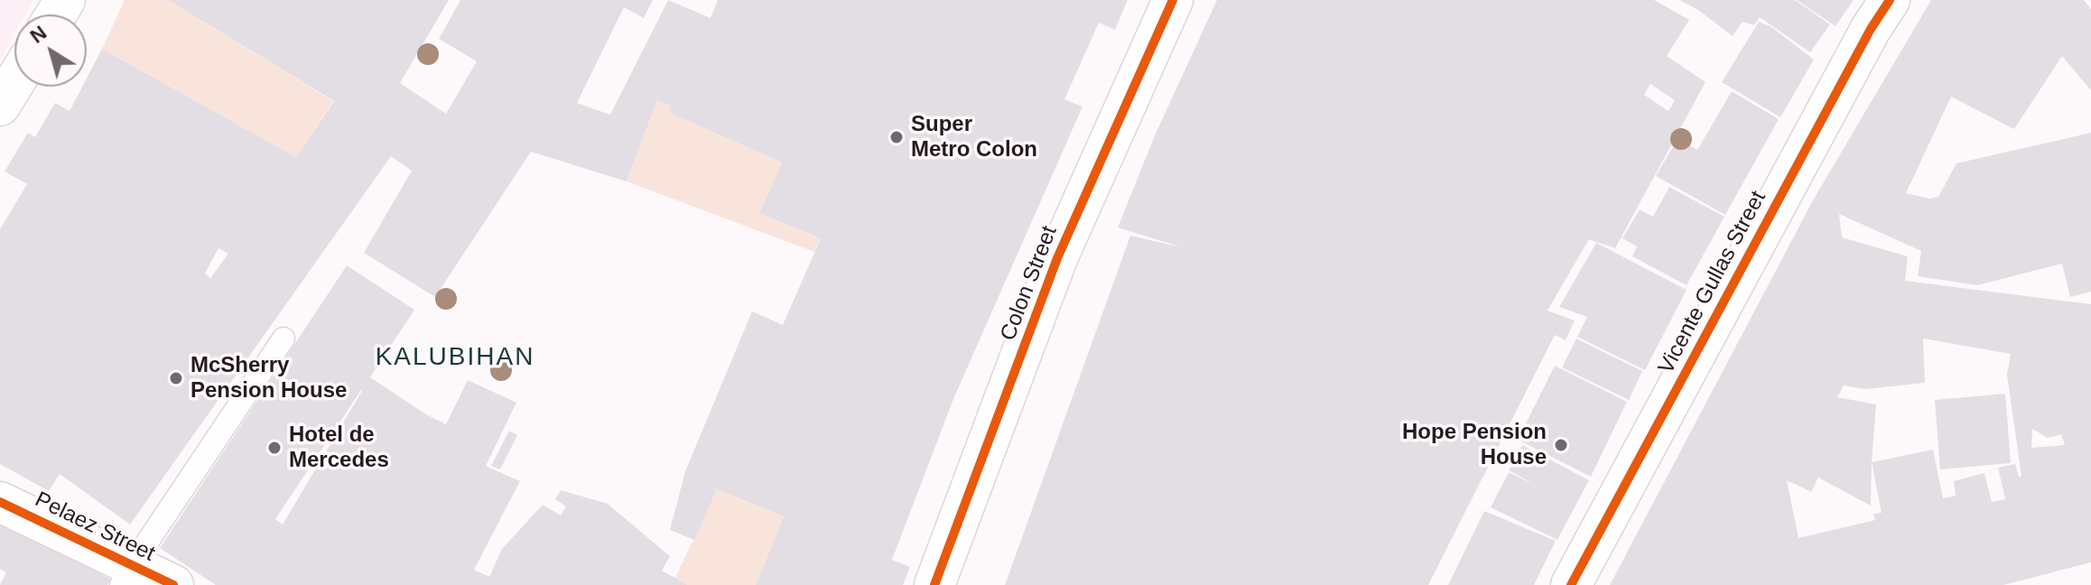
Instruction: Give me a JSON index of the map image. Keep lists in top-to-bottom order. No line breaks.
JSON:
{"streets":{"street":["Vicente Gullas Street","Colon Street","Pelaez Street"]},"districts":["KALUBIHAN"],"places":["Super Metro Colon","McSherry Pension House","Hope Pension House","Hotel de Mercedes"],"north":"top left"}
